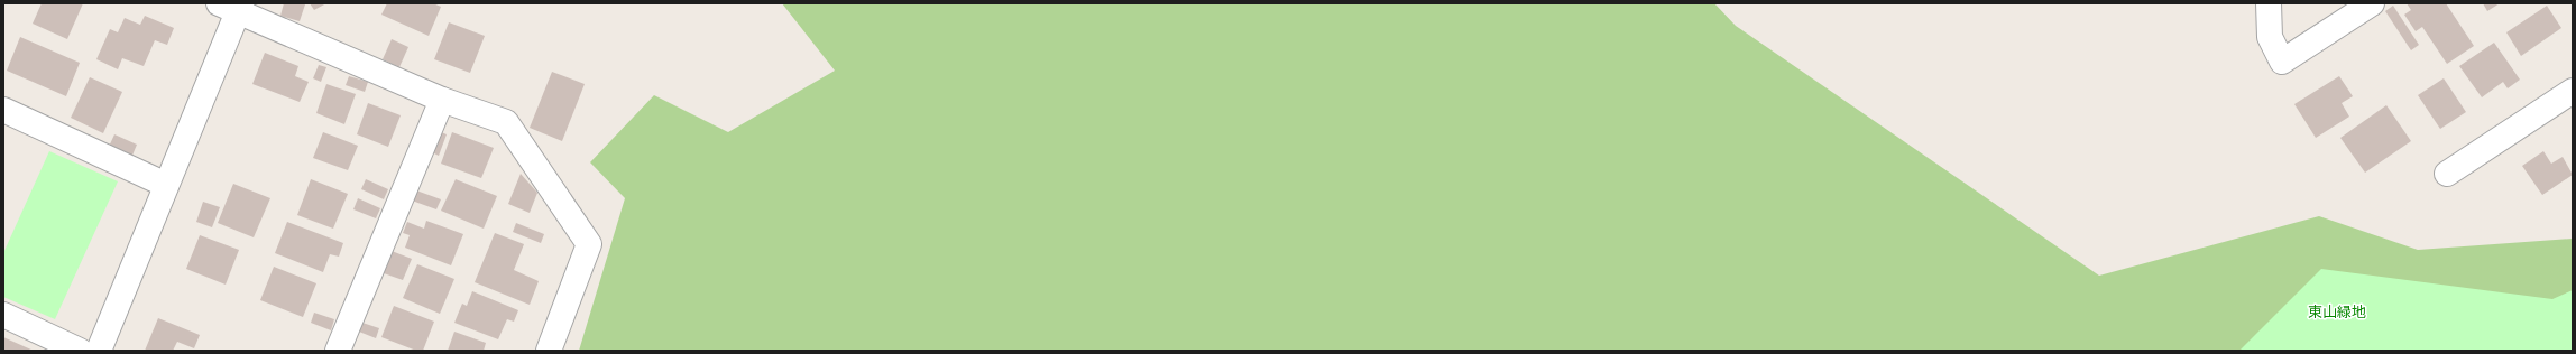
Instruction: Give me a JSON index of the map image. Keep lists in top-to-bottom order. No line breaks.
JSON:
{"parks":["東山緑地"]}
